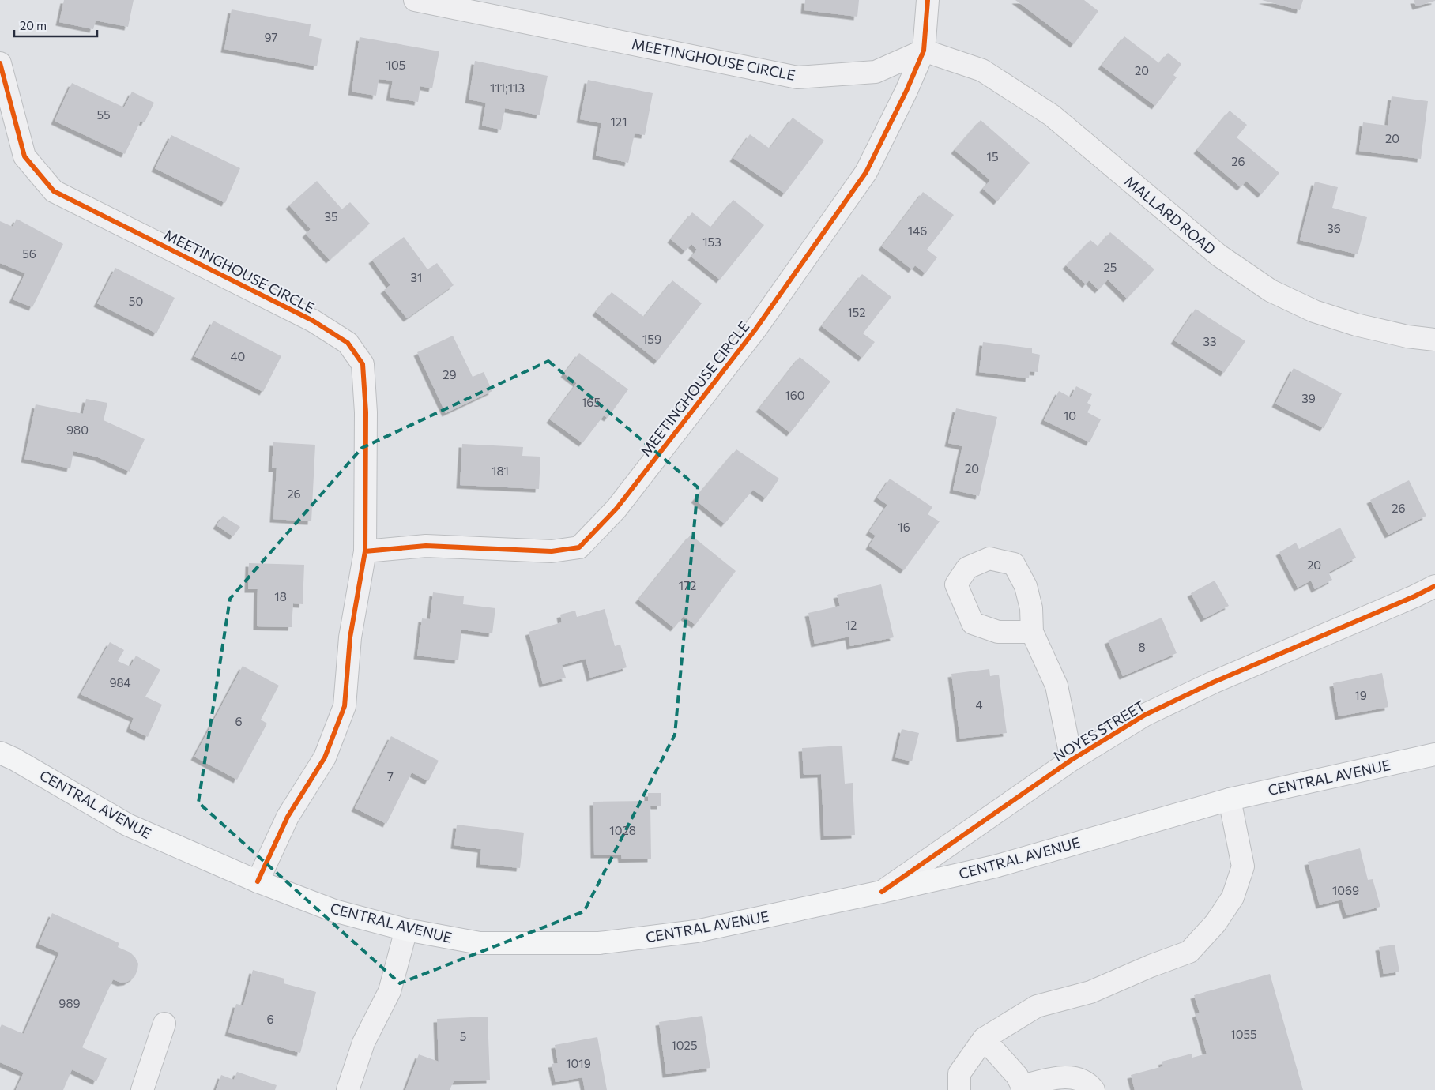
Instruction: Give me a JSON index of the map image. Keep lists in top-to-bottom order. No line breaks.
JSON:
{"streets":{"main road":["CENTRAL AVENUE"],"street":["MEETINGHOUSE CIRCLE","MALLARD ROAD","NOYES STREET"]},"crossings":[["MEETINGHOUSE CIRCLE","MALLARD ROAD"],["MEETINGHOUSE CIRCLE","CENTRAL AVENUE"],["NOYES STREET","CENTRAL AVENUE"]],"house_numbers":["97","105","20","111;113","55","121","20","15","26","35","36","146","153","56","25","31","50","152","159","33","40","29","160","39","165","10","980","20","181","26","26","16","20","172","18","12","8","984","19","4","6","7","1028","1069","989","6","1055","5","1025","1019"],"scale_bar":"20 m"}
